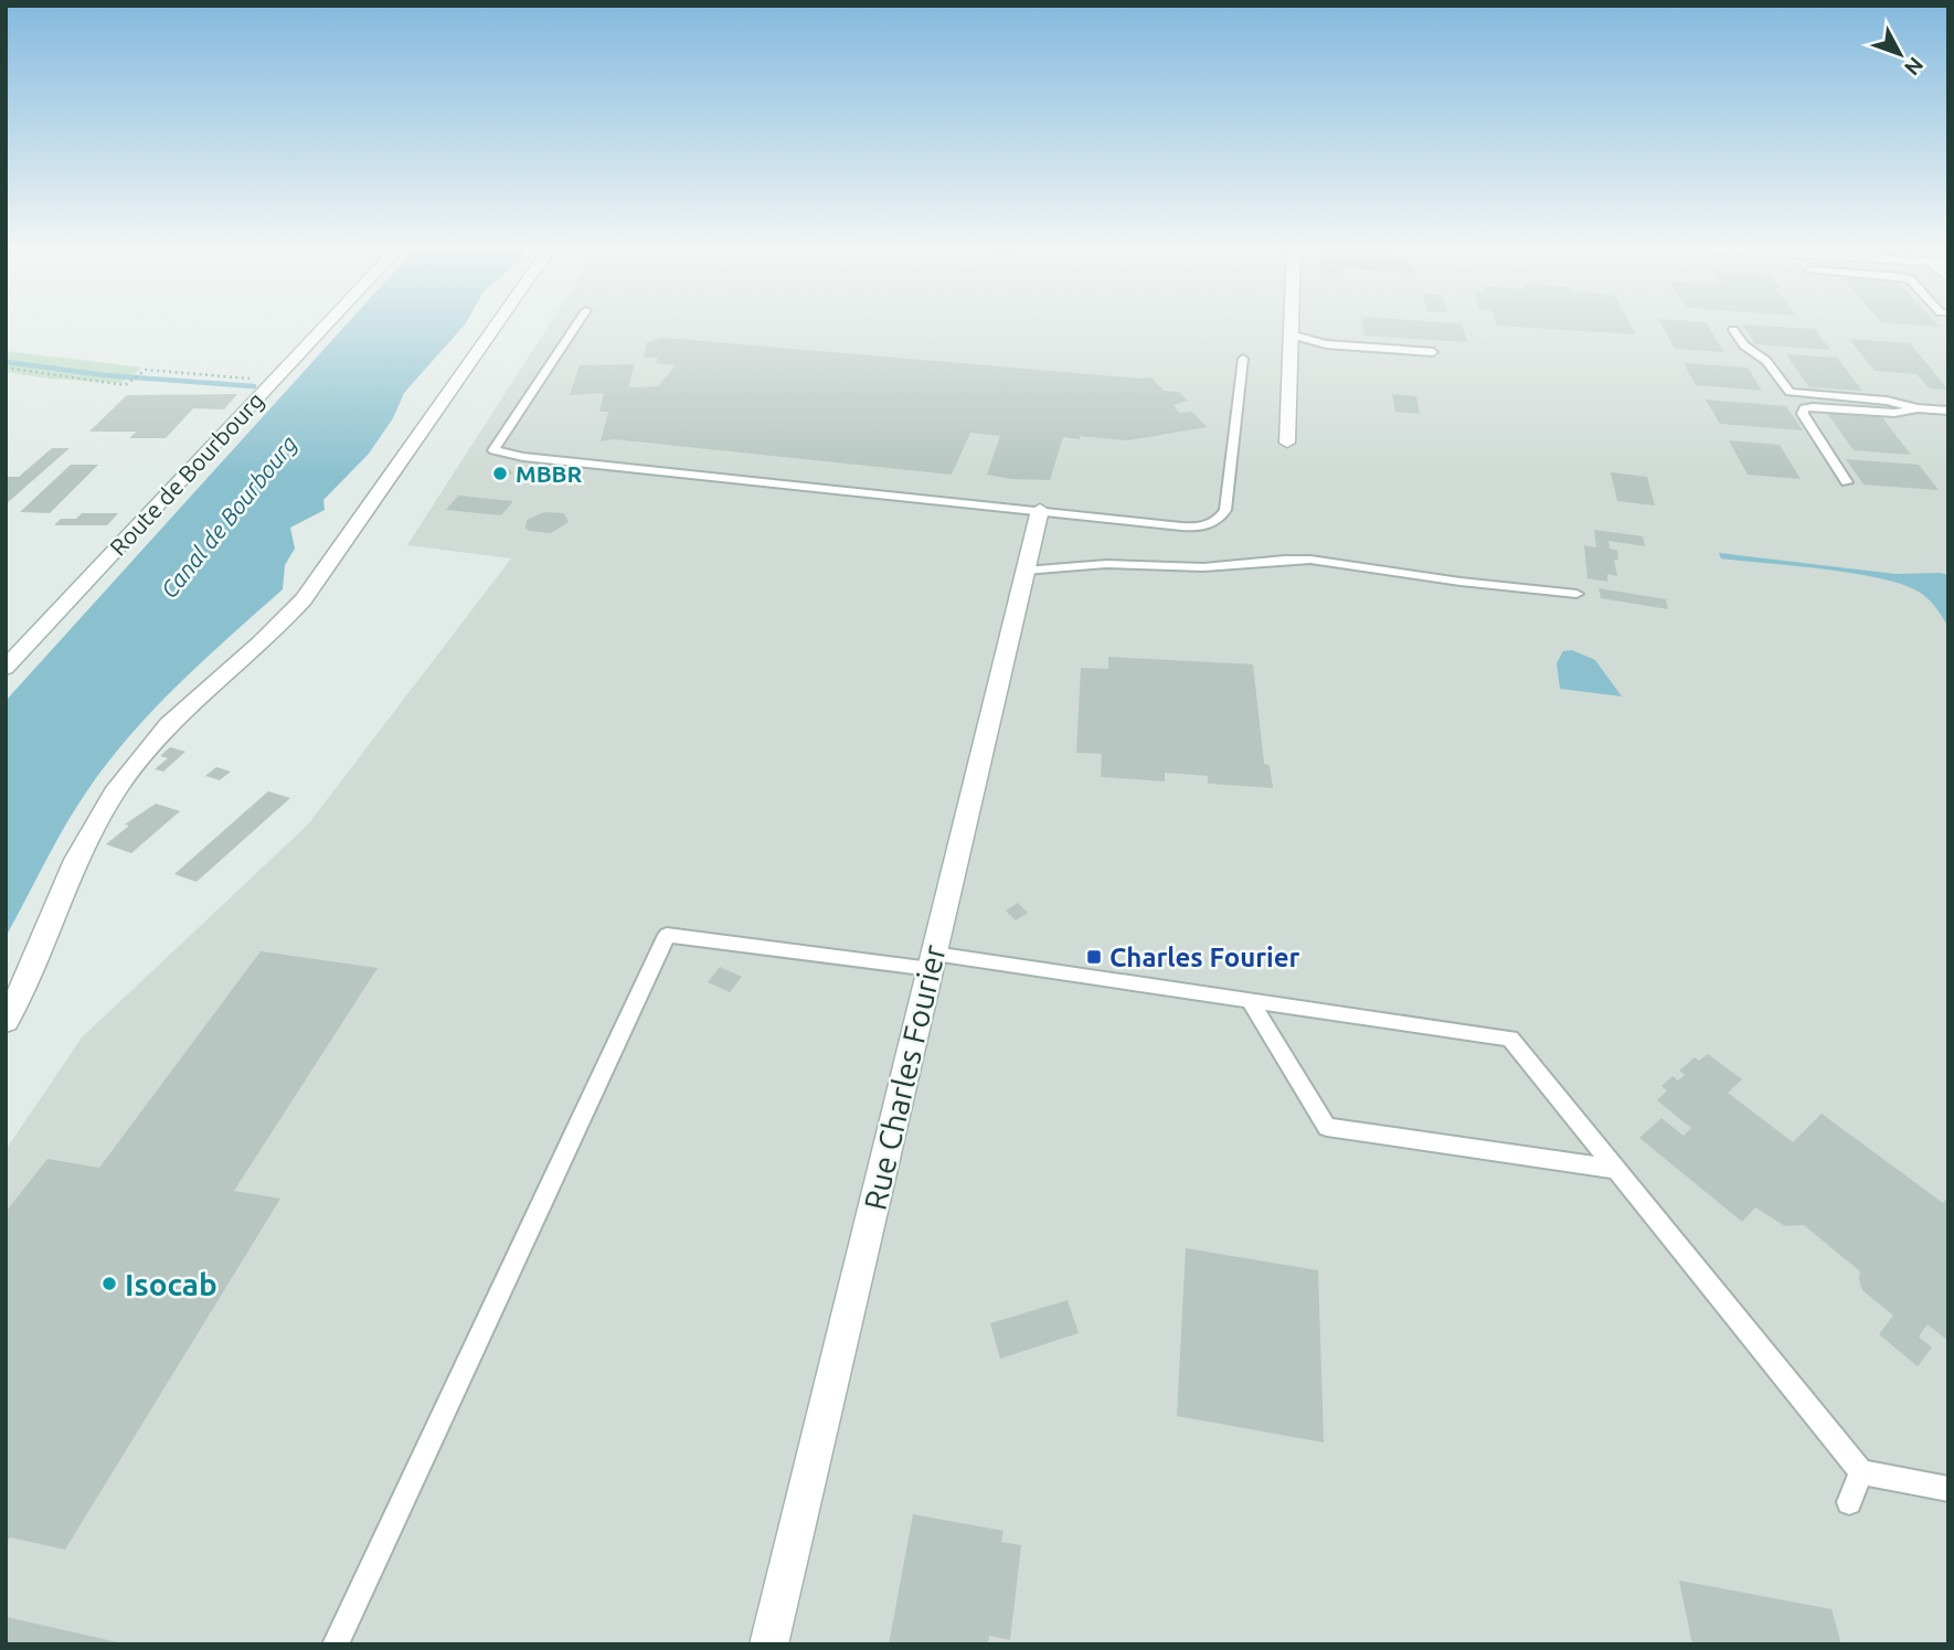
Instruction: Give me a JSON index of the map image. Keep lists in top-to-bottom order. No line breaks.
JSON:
{"streets":{"street":["Route de Bourbourg","Rue Charles Fourier"]},"water":["Canal de Bourbourg"],"places":{"other":["MBBR","Isocab"],"transit":["Charles Fourier"]},"north":"bottom right"}
